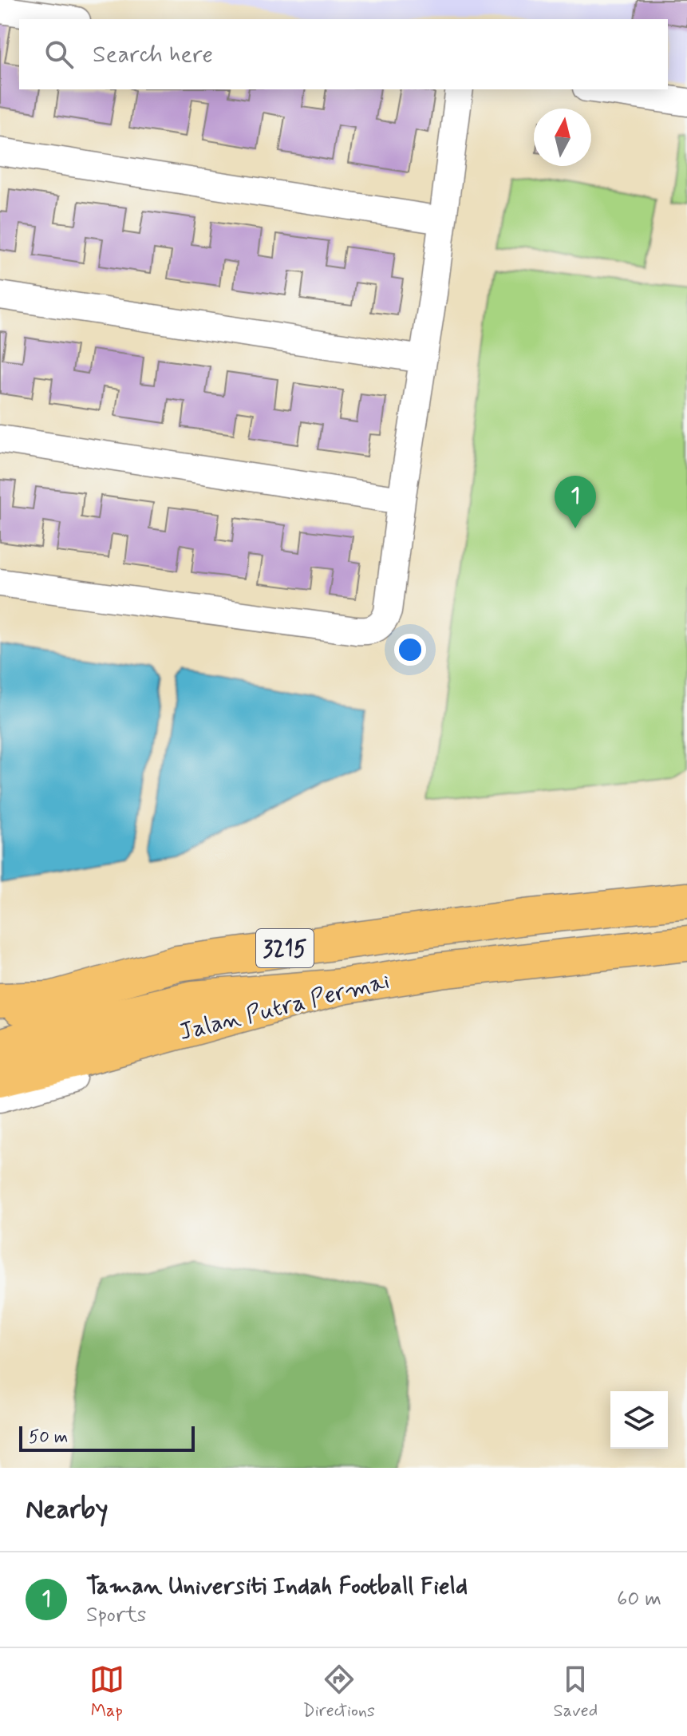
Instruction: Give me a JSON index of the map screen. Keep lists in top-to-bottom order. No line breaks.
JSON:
{"streets":{"main road":["3215","Jalan Putra Permai"]},"scale_bar":"50 m","north":"top","page":{"search":"Search here","pins":"1","scale":"50 m","heading":"Nearby","list":[{"mark":"1","name":"Taman Universiti Indah Football Field","note":"Sports","value":"60 m"}],"nav":["Map","Directions","Saved"]}}
